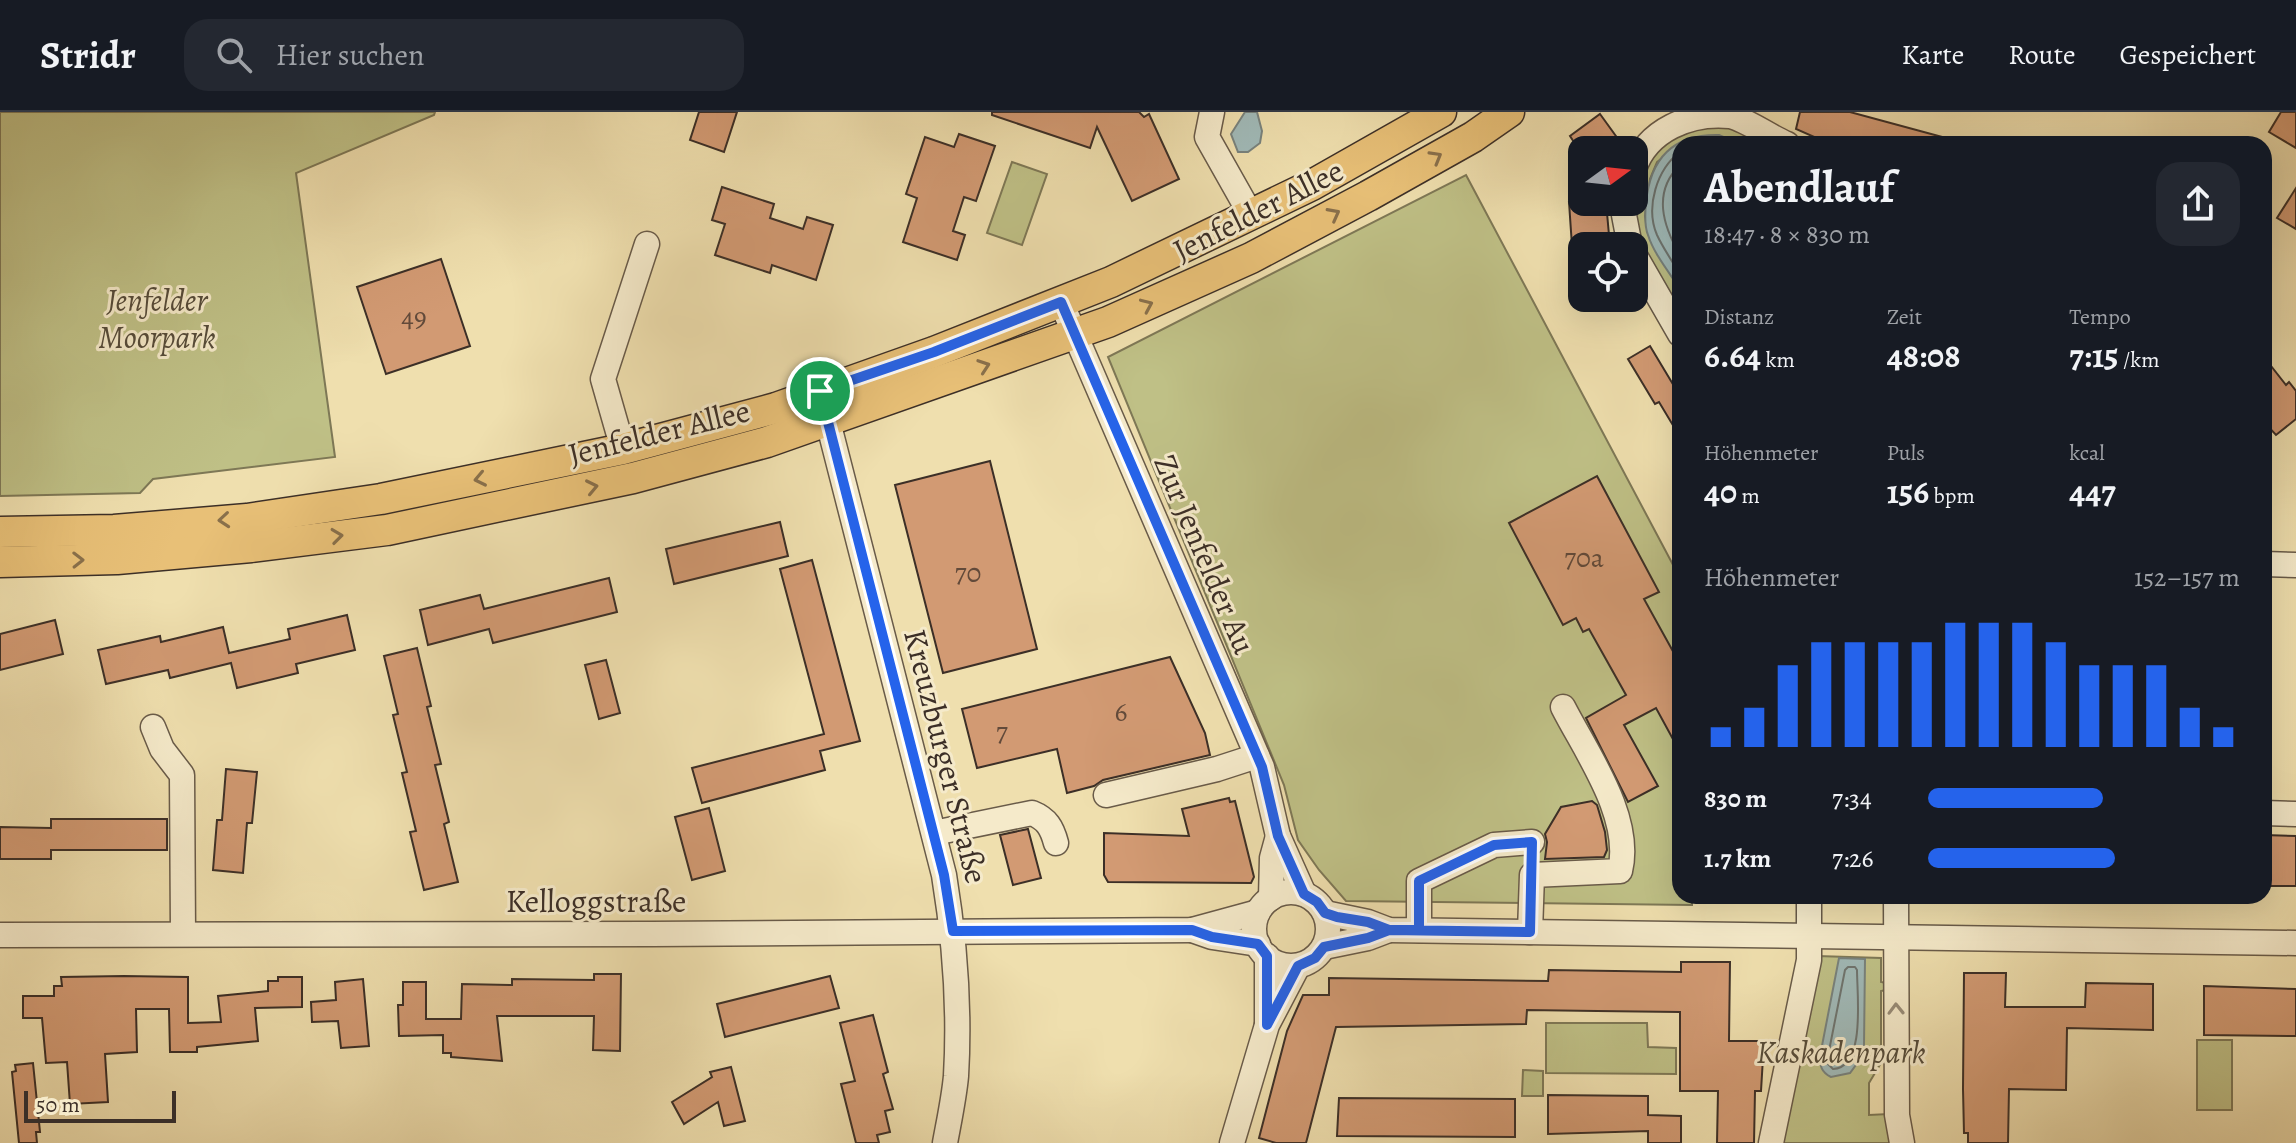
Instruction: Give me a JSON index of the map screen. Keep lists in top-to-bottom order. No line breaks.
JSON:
{"streets":{"main road":["Jenfelder Allee"],"street":["Zur Jenfelder Au","Kreuzburger Straße","Kelloggstraße"]},"crossings":[["Jenfelder Allee","Zur Jenfelder Au"],["Jenfelder Allee","Kreuzburger Straße"],["Zur Jenfelder Au","Kelloggstraße"],["Kreuzburger Straße","Kelloggstraße"]],"parks":["Jenfelder Moorpark","Kaskadenpark"],"house_numbers":["49","70a","70","6","7"],"scale_bar":"50 m","north":"right","page":{"header":"Stridr","search":"Hier suchen","nav":["Karte","Route","Gespeichert"],"heading":["Abendlauf","18:47 · 8 × 830 m"],"stats":[["Distanz","6.64 km"],["Zeit","48:08"],["Tempo","7:15 /km"],["Höhenmeter","40 m"],["Puls","156 bpm"],["kcal","447"]],"chart":["Höhenmeter","152–157 m"],"list":[{"name":"830 m","note":"7:34"},{"name":"1.7 km","note":"7:26"}],"scale":"50 m"}}
